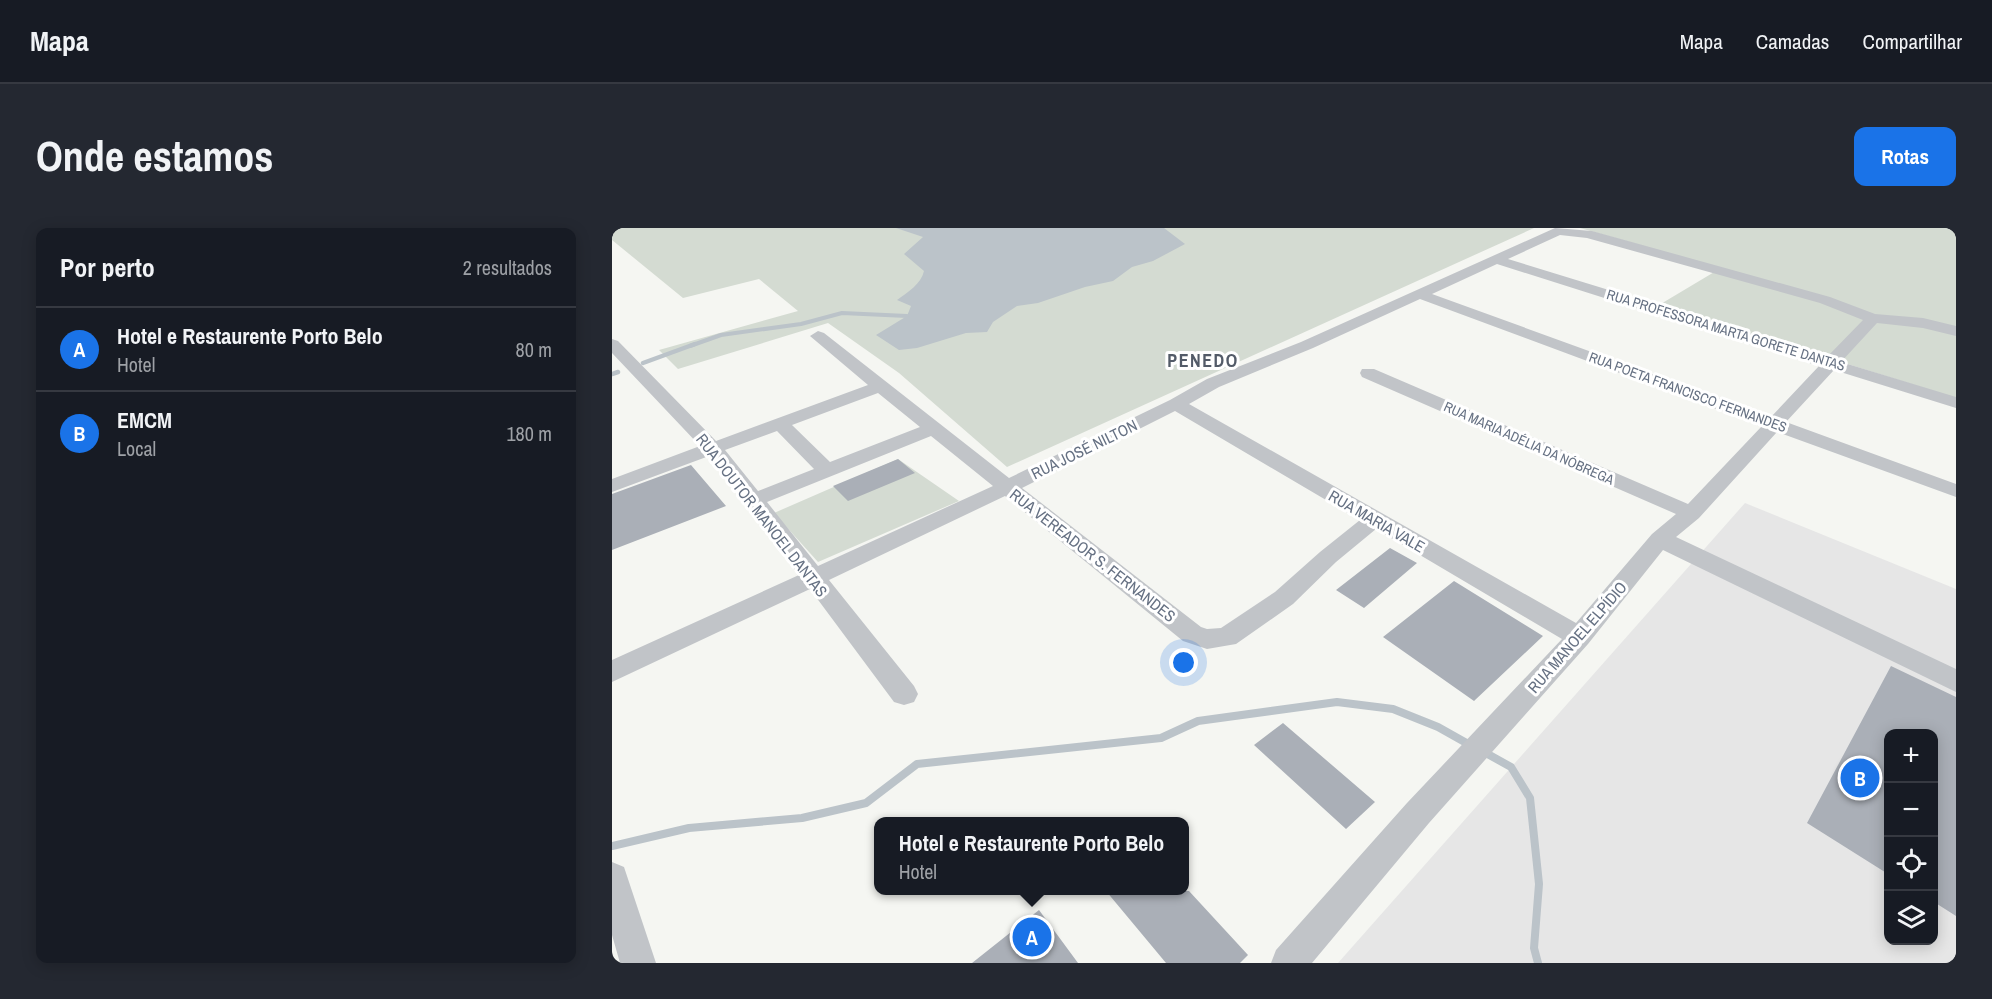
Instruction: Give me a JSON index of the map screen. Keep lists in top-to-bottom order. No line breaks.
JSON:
{"streets":{"street":["RUA PROFESSORA MARTA GORETE DANTAS","RUA POETA FRANCISCO FERNANDES","RUA MARIA ADÉLIA DA NÓBREGA","RUA JOSÉ NILTON","RUA DOUTOR MANOEL DANTAS","RUA MARIA VALE","RUA VEREADOR S. FERNANDES","RUA MANOEL ELPÍDIO"]},"crossings":[["RUA PROFESSORA MARTA GORETE DANTAS","RUA JOSÉ NILTON"],["RUA PROFESSORA MARTA GORETE DANTAS","RUA MANOEL ELPÍDIO"],["RUA POETA FRANCISCO FERNANDES","RUA JOSÉ NILTON"],["RUA POETA FRANCISCO FERNANDES","RUA MANOEL ELPÍDIO"],["RUA MARIA ADÉLIA DA NÓBREGA","RUA MANOEL ELPÍDIO"],["RUA JOSÉ NILTON","RUA DOUTOR MANOEL DANTAS"],["RUA JOSÉ NILTON","RUA MARIA VALE"],["RUA JOSÉ NILTON","RUA VEREADOR S. FERNANDES"],["RUA JOSÉ NILTON","RUA MANOEL ELPÍDIO"],["RUA MARIA VALE","RUA VEREADOR S. FERNANDES"],["RUA MARIA VALE","RUA MANOEL ELPÍDIO"]],"districts":["PENEDO"],"page":{"header":"Mapa","nav":["Mapa","Camadas","Compartilhar"],"buttons":"Rotas","title":"Onde estamos","heading":["Por perto","2 resultados"],"list":[{"mark":"A","name":"Hotel e Restaurente Porto Belo","note":"Hotel","value":"80 m"},{"mark":"B","name":"EMCM","note":"Local","value":"180 m"}],"map_buttons":["+","−"],"pins":["B","A"],"popup":["Hotel e Restaurente Porto Belo","Hotel"]}}
